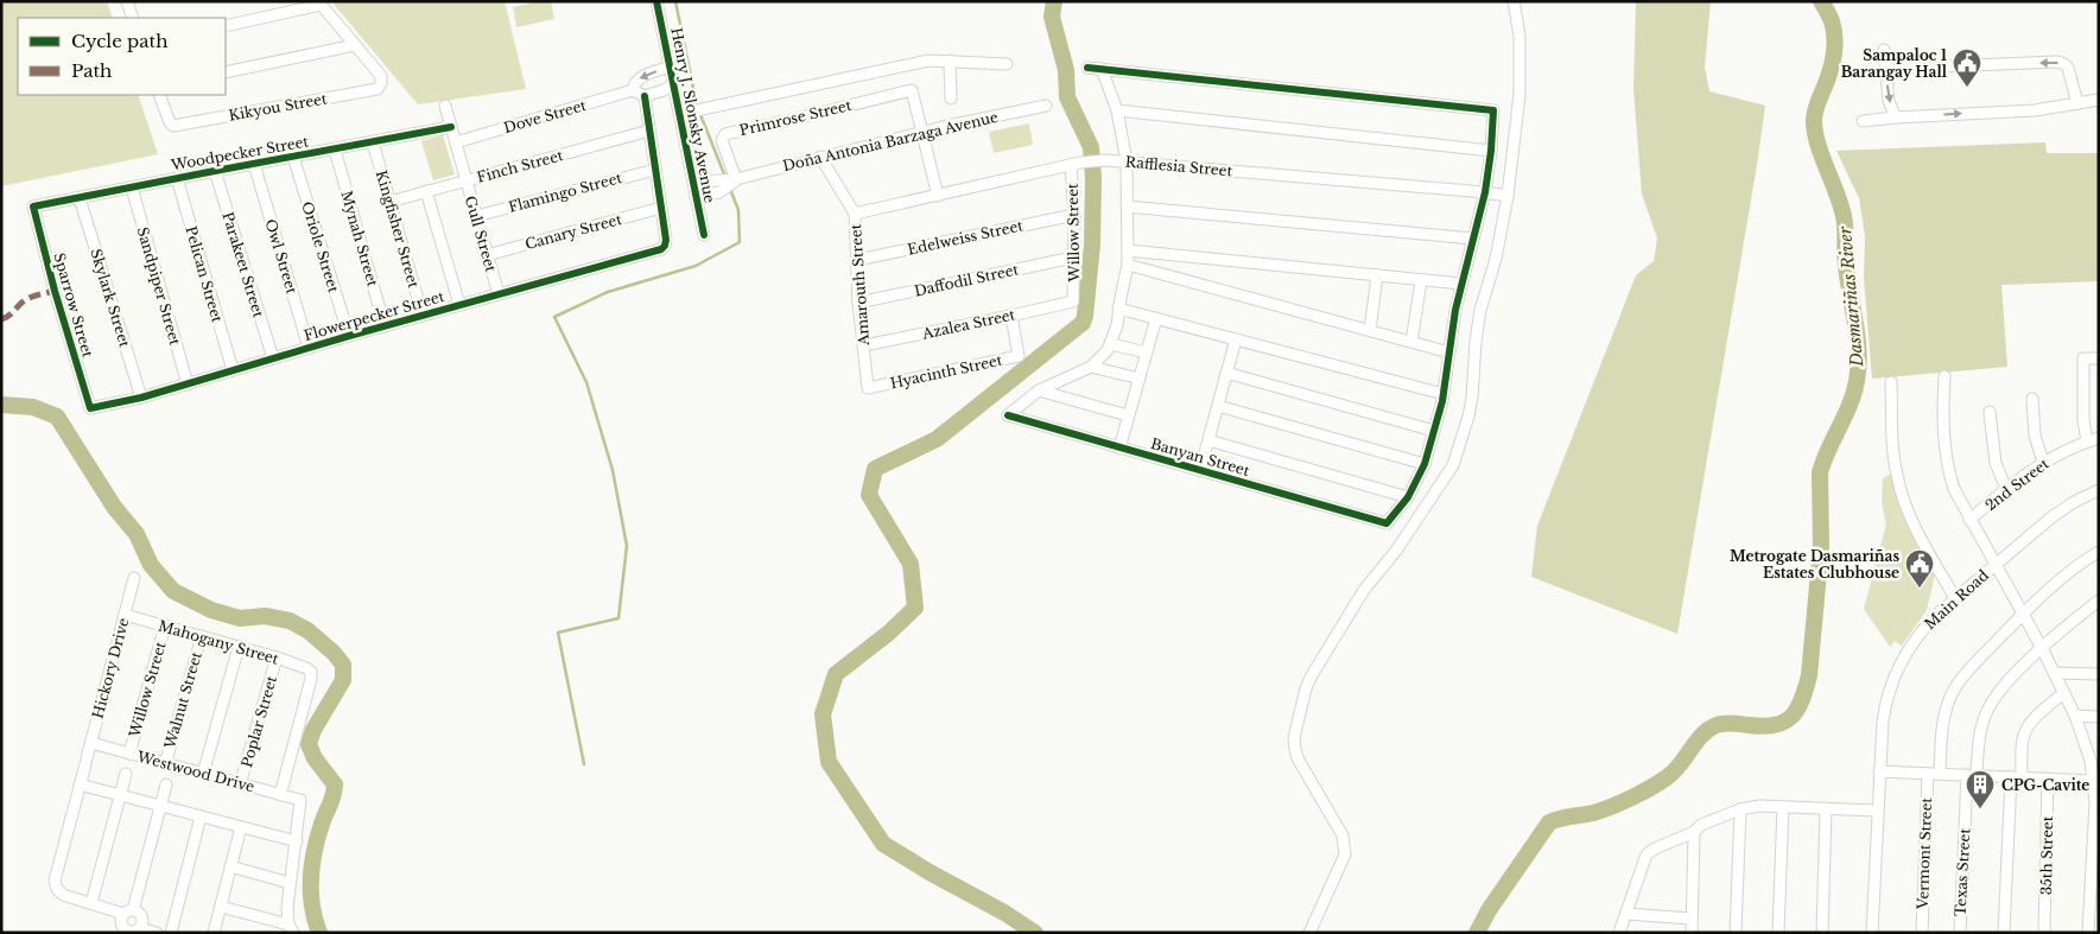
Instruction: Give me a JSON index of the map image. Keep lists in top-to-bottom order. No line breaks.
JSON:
{"streets":{"street":["Kikyou Street","Henry J. Slonsky Avenue","Dove Street","Primrose Street","Doña Antonia Barzaga Avenue","Woodpecker Street","Finch Street","Rafflesia Street","Flamingo Street","Kingfisher Street","Canary Street","Willow Street","Gull Street","Edelweiss Street","Mynah Street","Oriole Street","Owl Street","Parakeet Street","Pelican Street","Daffodil Street","Amarouth Street","Sandpiper Street","Skylark Street","Sparrow Street","Flowerpecker Street","Azalea Street","Hyacinth Street","Banyan Street","2nd Street","Main Road","Mahogany Street","Hickory Drive","Walnut Street","Poplar Street","Westwood Drive","Vermont Street","35th Street","Texas Street"]},"crossings":[["Henry J. Slonsky Avenue","Dove Street"],["Henry J. Slonsky Avenue","Doña Antonia Barzaga Avenue"],["Dove Street","Gull Street"],["Primrose Street","Doña Antonia Barzaga Avenue"],["Doña Antonia Barzaga Avenue","Amarouth Street"],["Woodpecker Street","Kingfisher Street"],["Woodpecker Street","Gull Street"],["Woodpecker Street","Mynah Street"],["Woodpecker Street","Oriole Street"],["Woodpecker Street","Owl Street"],["Woodpecker Street","Parakeet Street"],["Woodpecker Street","Pelican Street"],["Woodpecker Street","Sandpiper Street"],["Woodpecker Street","Skylark Street"],["Woodpecker Street","Sparrow Street"],["Finch Street","Kingfisher Street"],["Finch Street","Gull Street"],["Rafflesia Street","Willow Street"],["Rafflesia Street","Amarouth Street"],["Flamingo Street","Gull Street"],["Kingfisher Street","Flowerpecker Street"],["Canary Street","Gull Street"],["Canary Street","Flowerpecker Street"],["Willow Street","Edelweiss Street"],["Willow Street","Daffodil Street"],["Willow Street","Azalea Street"],["Willow Street","Mahogany Street"],["Willow Street","Westwood Drive"],["Gull Street","Flowerpecker Street"],["Edelweiss Street","Amarouth Street"],["Mynah Street","Flowerpecker Street"],["Oriole Street","Flowerpecker Street"],["Owl Street","Flowerpecker Street"],["Parakeet Street","Flowerpecker Street"],["Pelican Street","Flowerpecker Street"],["Daffodil Street","Amarouth Street"],["Amarouth Street","Azalea Street"],["Amarouth Street","Hyacinth Street"],["Sandpiper Street","Flowerpecker Street"],["Skylark Street","Flowerpecker Street"],["Sparrow Street","Flowerpecker Street"],["Azalea Street","Hyacinth Street"],["Mahogany Street","Hickory Drive"],["Mahogany Street","Walnut Street"],["Mahogany Street","Poplar Street"],["Mahogany Street","Westwood Drive"],["Hickory Drive","Westwood Drive"],["Walnut Street","Westwood Drive"],["Poplar Street","Westwood Drive"]],"water":["Dasmariñas River"],"places":{"public building":["Sampaloc 1 Barangay Hall","Metrogate Dasmariñas Estates Clubhouse"],"building":["CPG-Cavite"]},"legend":["Cycle path","Path"]}
